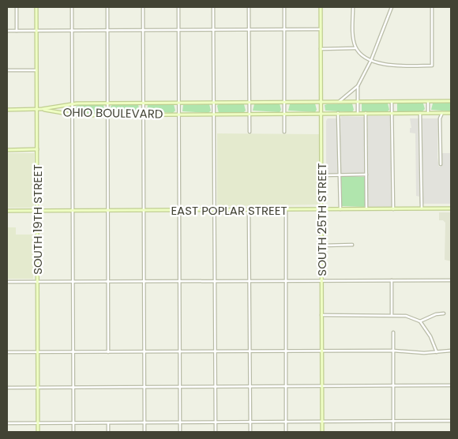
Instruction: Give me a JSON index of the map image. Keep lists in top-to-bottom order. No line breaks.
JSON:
{"streets":{"street":["OHIO BOULEVARD","EAST POPLAR STREET","SOUTH 19TH STREET","SOUTH 25TH STREET"]},"crossings":[["OHIO BOULEVARD","SOUTH 25TH STREET"],["EAST POPLAR STREET","SOUTH 19TH STREET"],["EAST POPLAR STREET","SOUTH 25TH STREET"]]}
